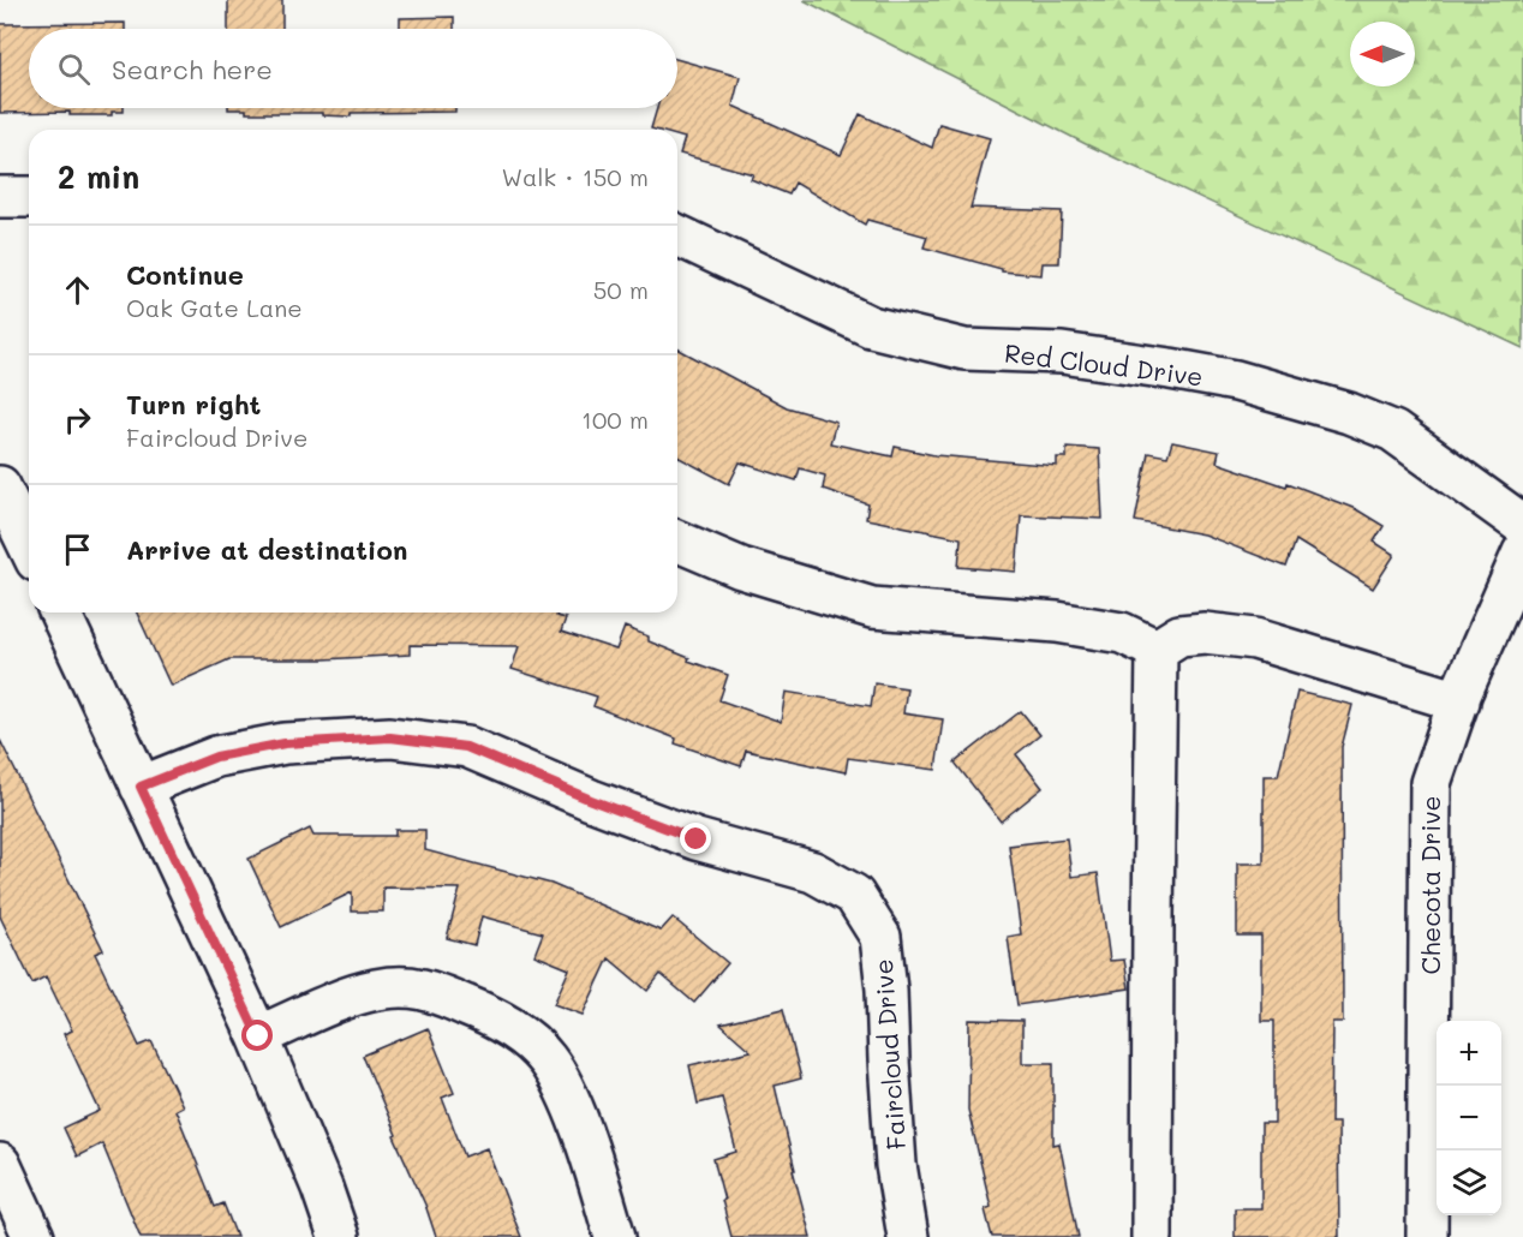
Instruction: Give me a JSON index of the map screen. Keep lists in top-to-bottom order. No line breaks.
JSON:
{"streets":{"street":["Red Cloud Drive","Checota Drive","Faircloud Drive"]},"north":"left","page":{"search":"Search here","heading":["2 min","Walk · 150 m"],"list":[["Continue","Oak Gate Lane","50 m"],["Turn right","Faircloud Drive","100 m"],"Arrive at destination"],"map_buttons":["+","−"]}}
